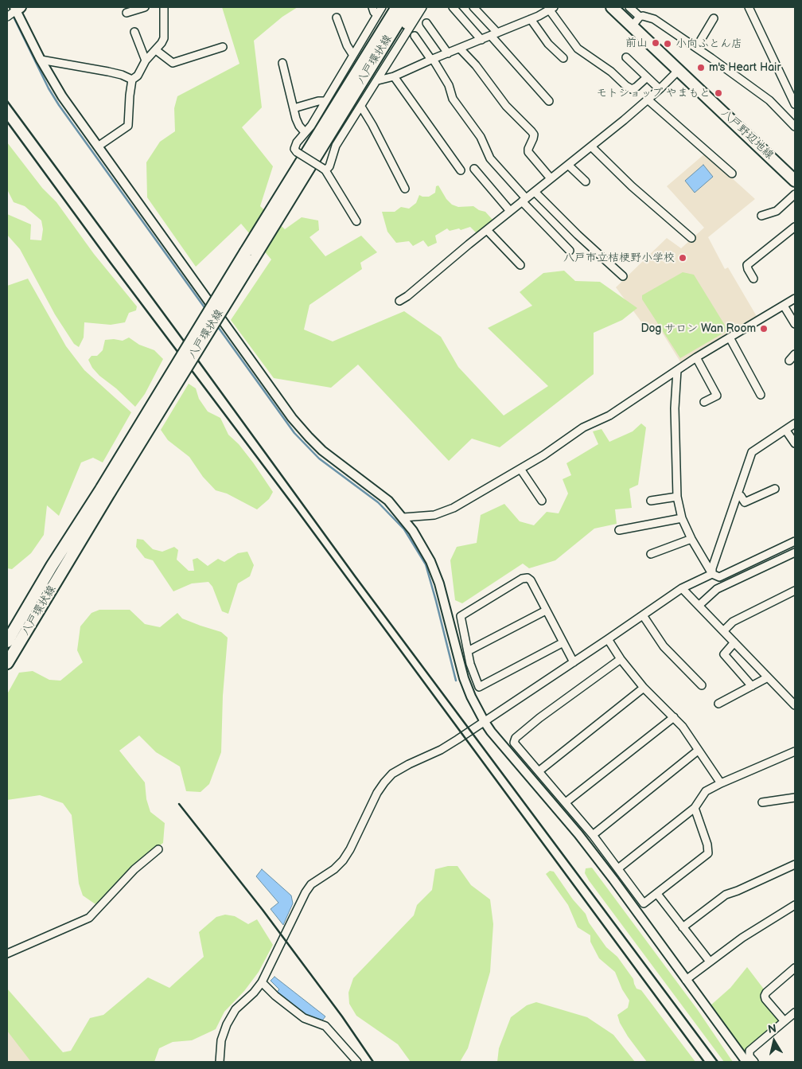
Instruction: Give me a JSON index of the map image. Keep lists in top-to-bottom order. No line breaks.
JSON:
{"streets":{"main road":["八戸環状線","八戸野辺地線"]},"places":["前山","小向ふとん店","m's Heart Hair","モトショップ やまもと","八戸市立桔梗野小学校","Dog サロン Wan Room"],"north":"top"}
